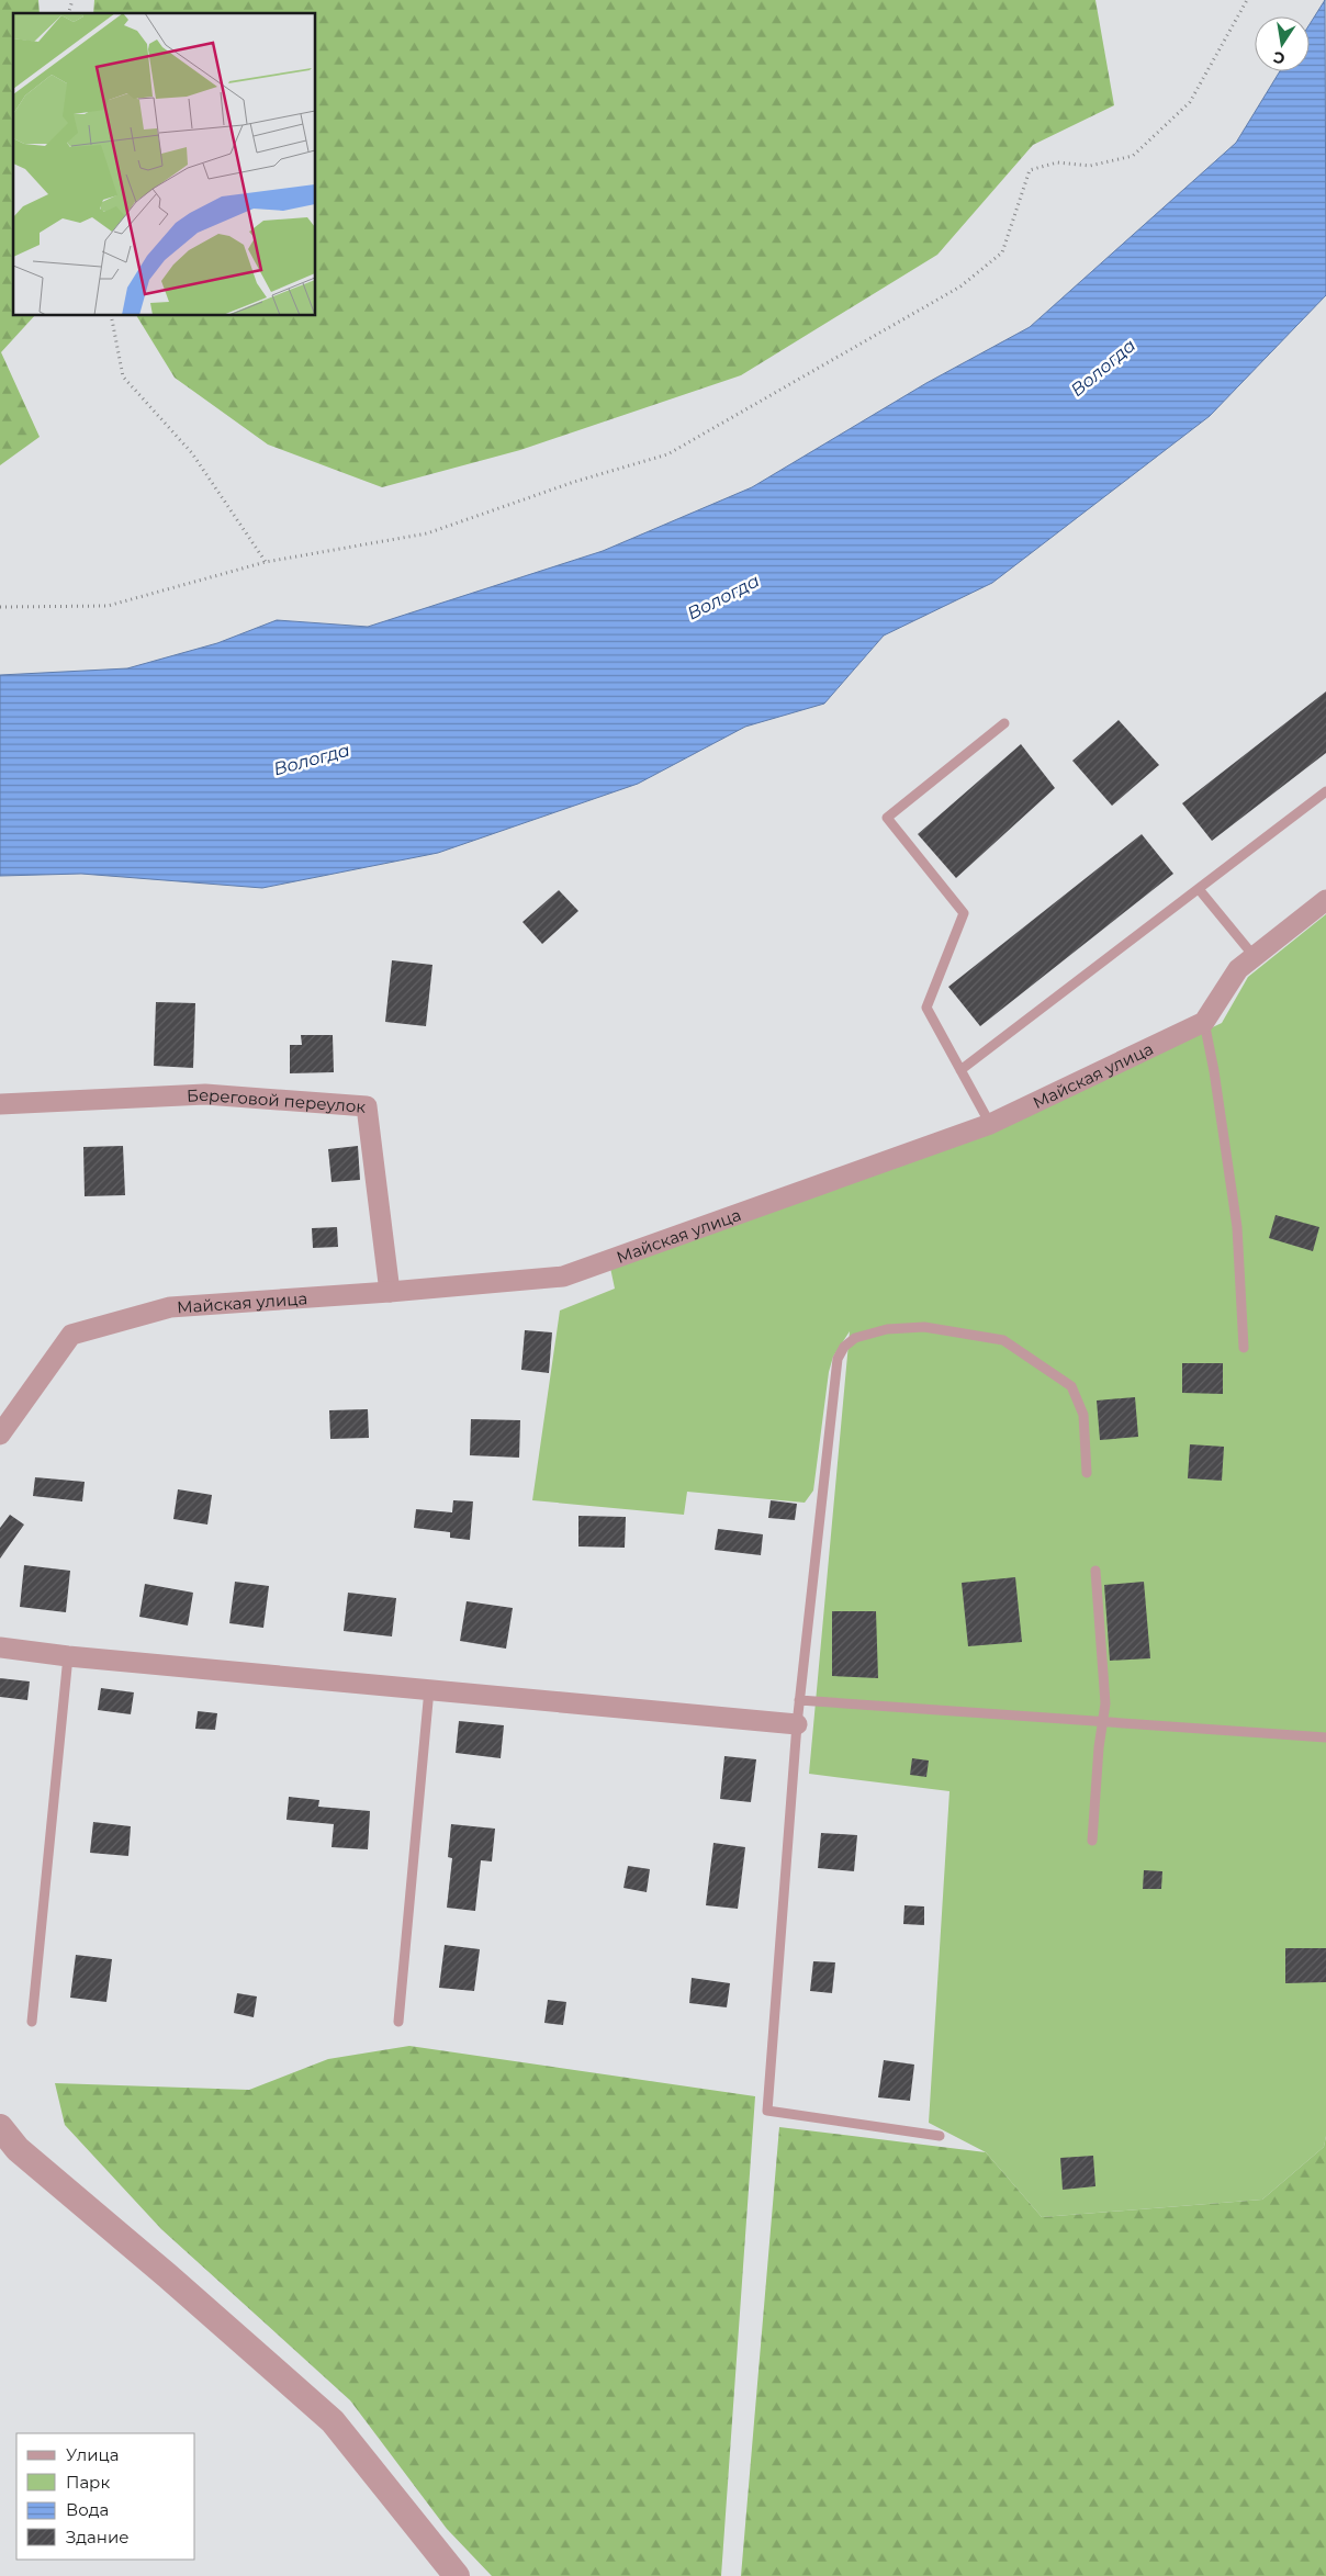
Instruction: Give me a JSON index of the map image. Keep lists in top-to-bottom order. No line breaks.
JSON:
{"streets":{"street":["Майская улица","Береговой переулок"]},"crossings":[["Майская улица","Береговой переулок"]],"water":["Вологда"],"legend":["Улица","Парк","Вода","Здание"],"north":"bottom"}
